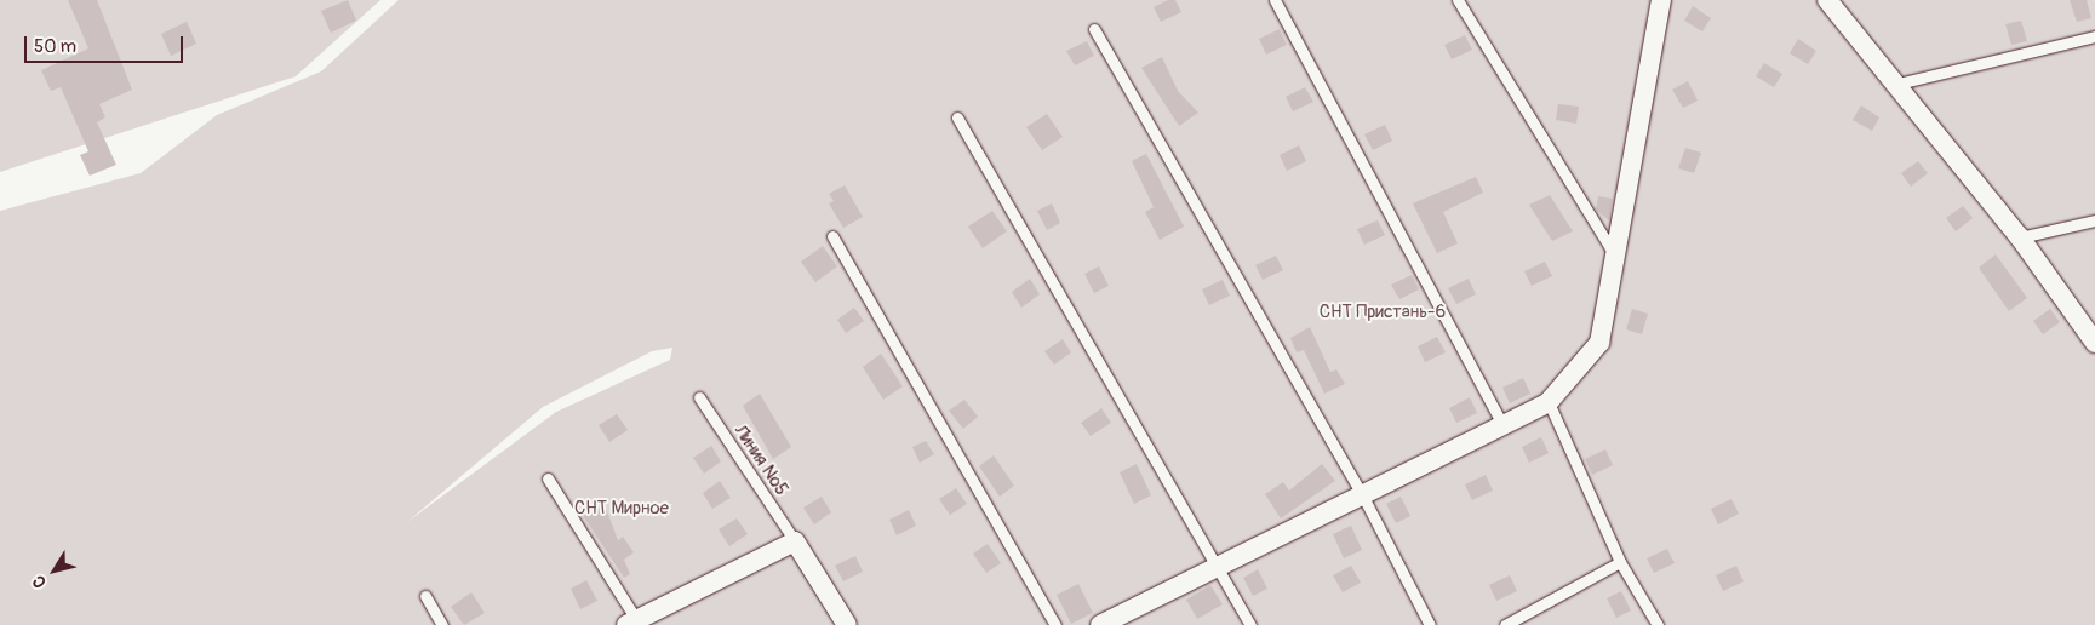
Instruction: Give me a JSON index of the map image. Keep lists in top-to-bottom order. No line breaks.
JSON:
{"streets":{"lane":["Линия №5"]},"parks":["СНТ Пристань-6","СНТ Мирное"],"scale_bar":"50 m","north":"bottom left"}
